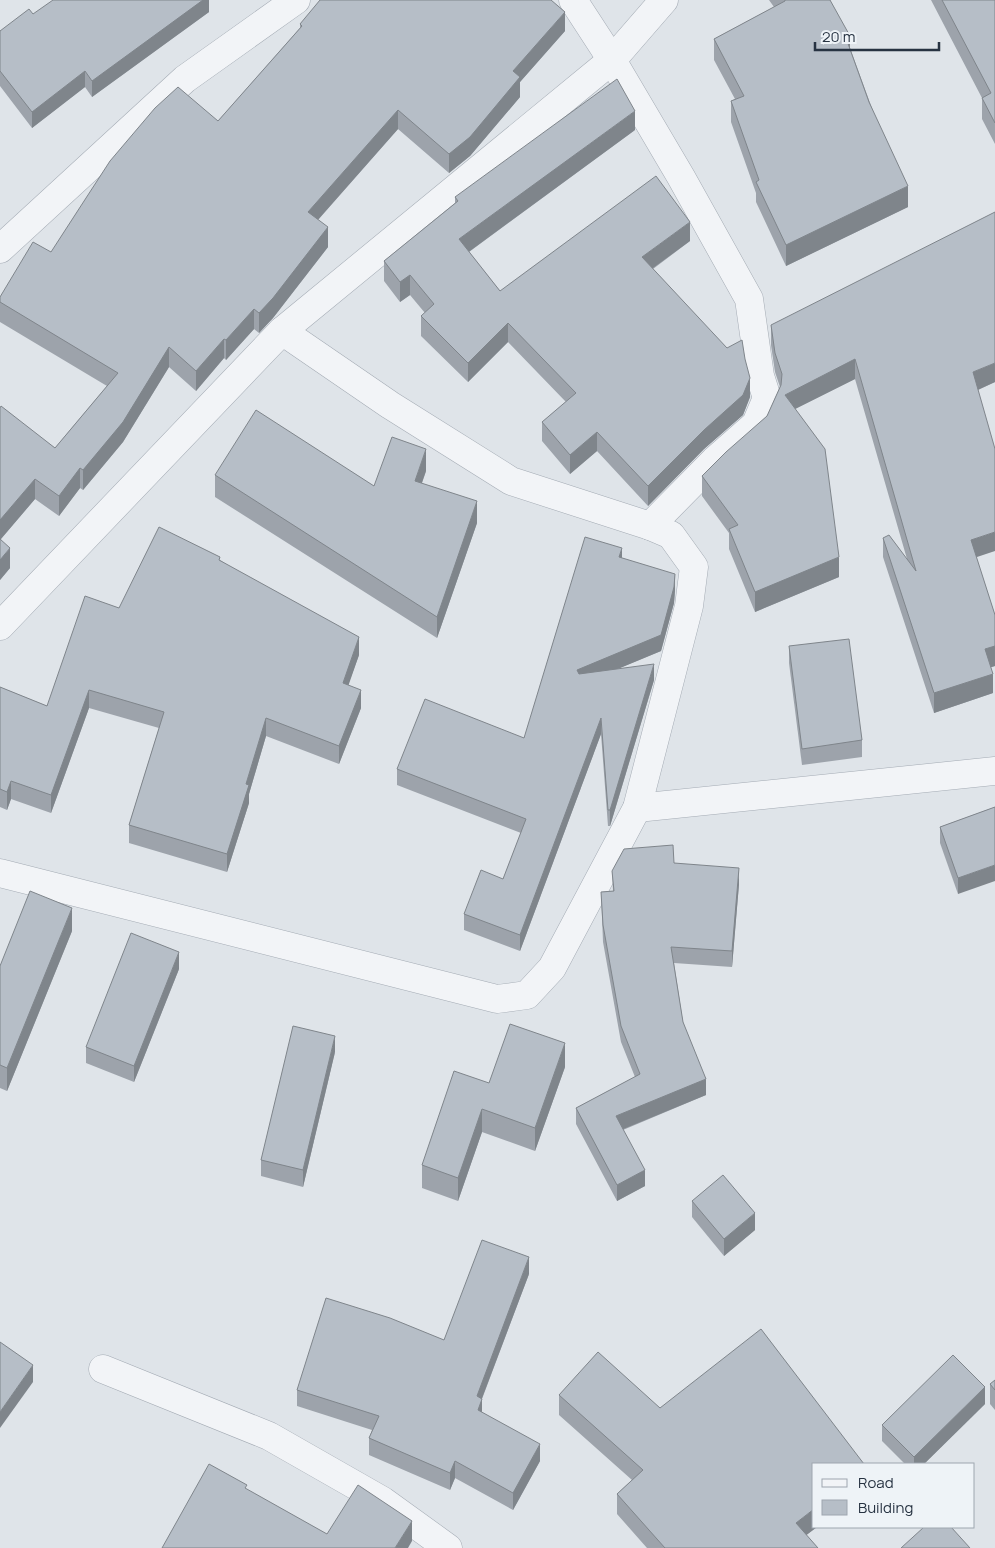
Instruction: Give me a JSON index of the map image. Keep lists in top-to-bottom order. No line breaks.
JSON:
{"legend":["Road","Building"],"scale_bar":"20 m"}
